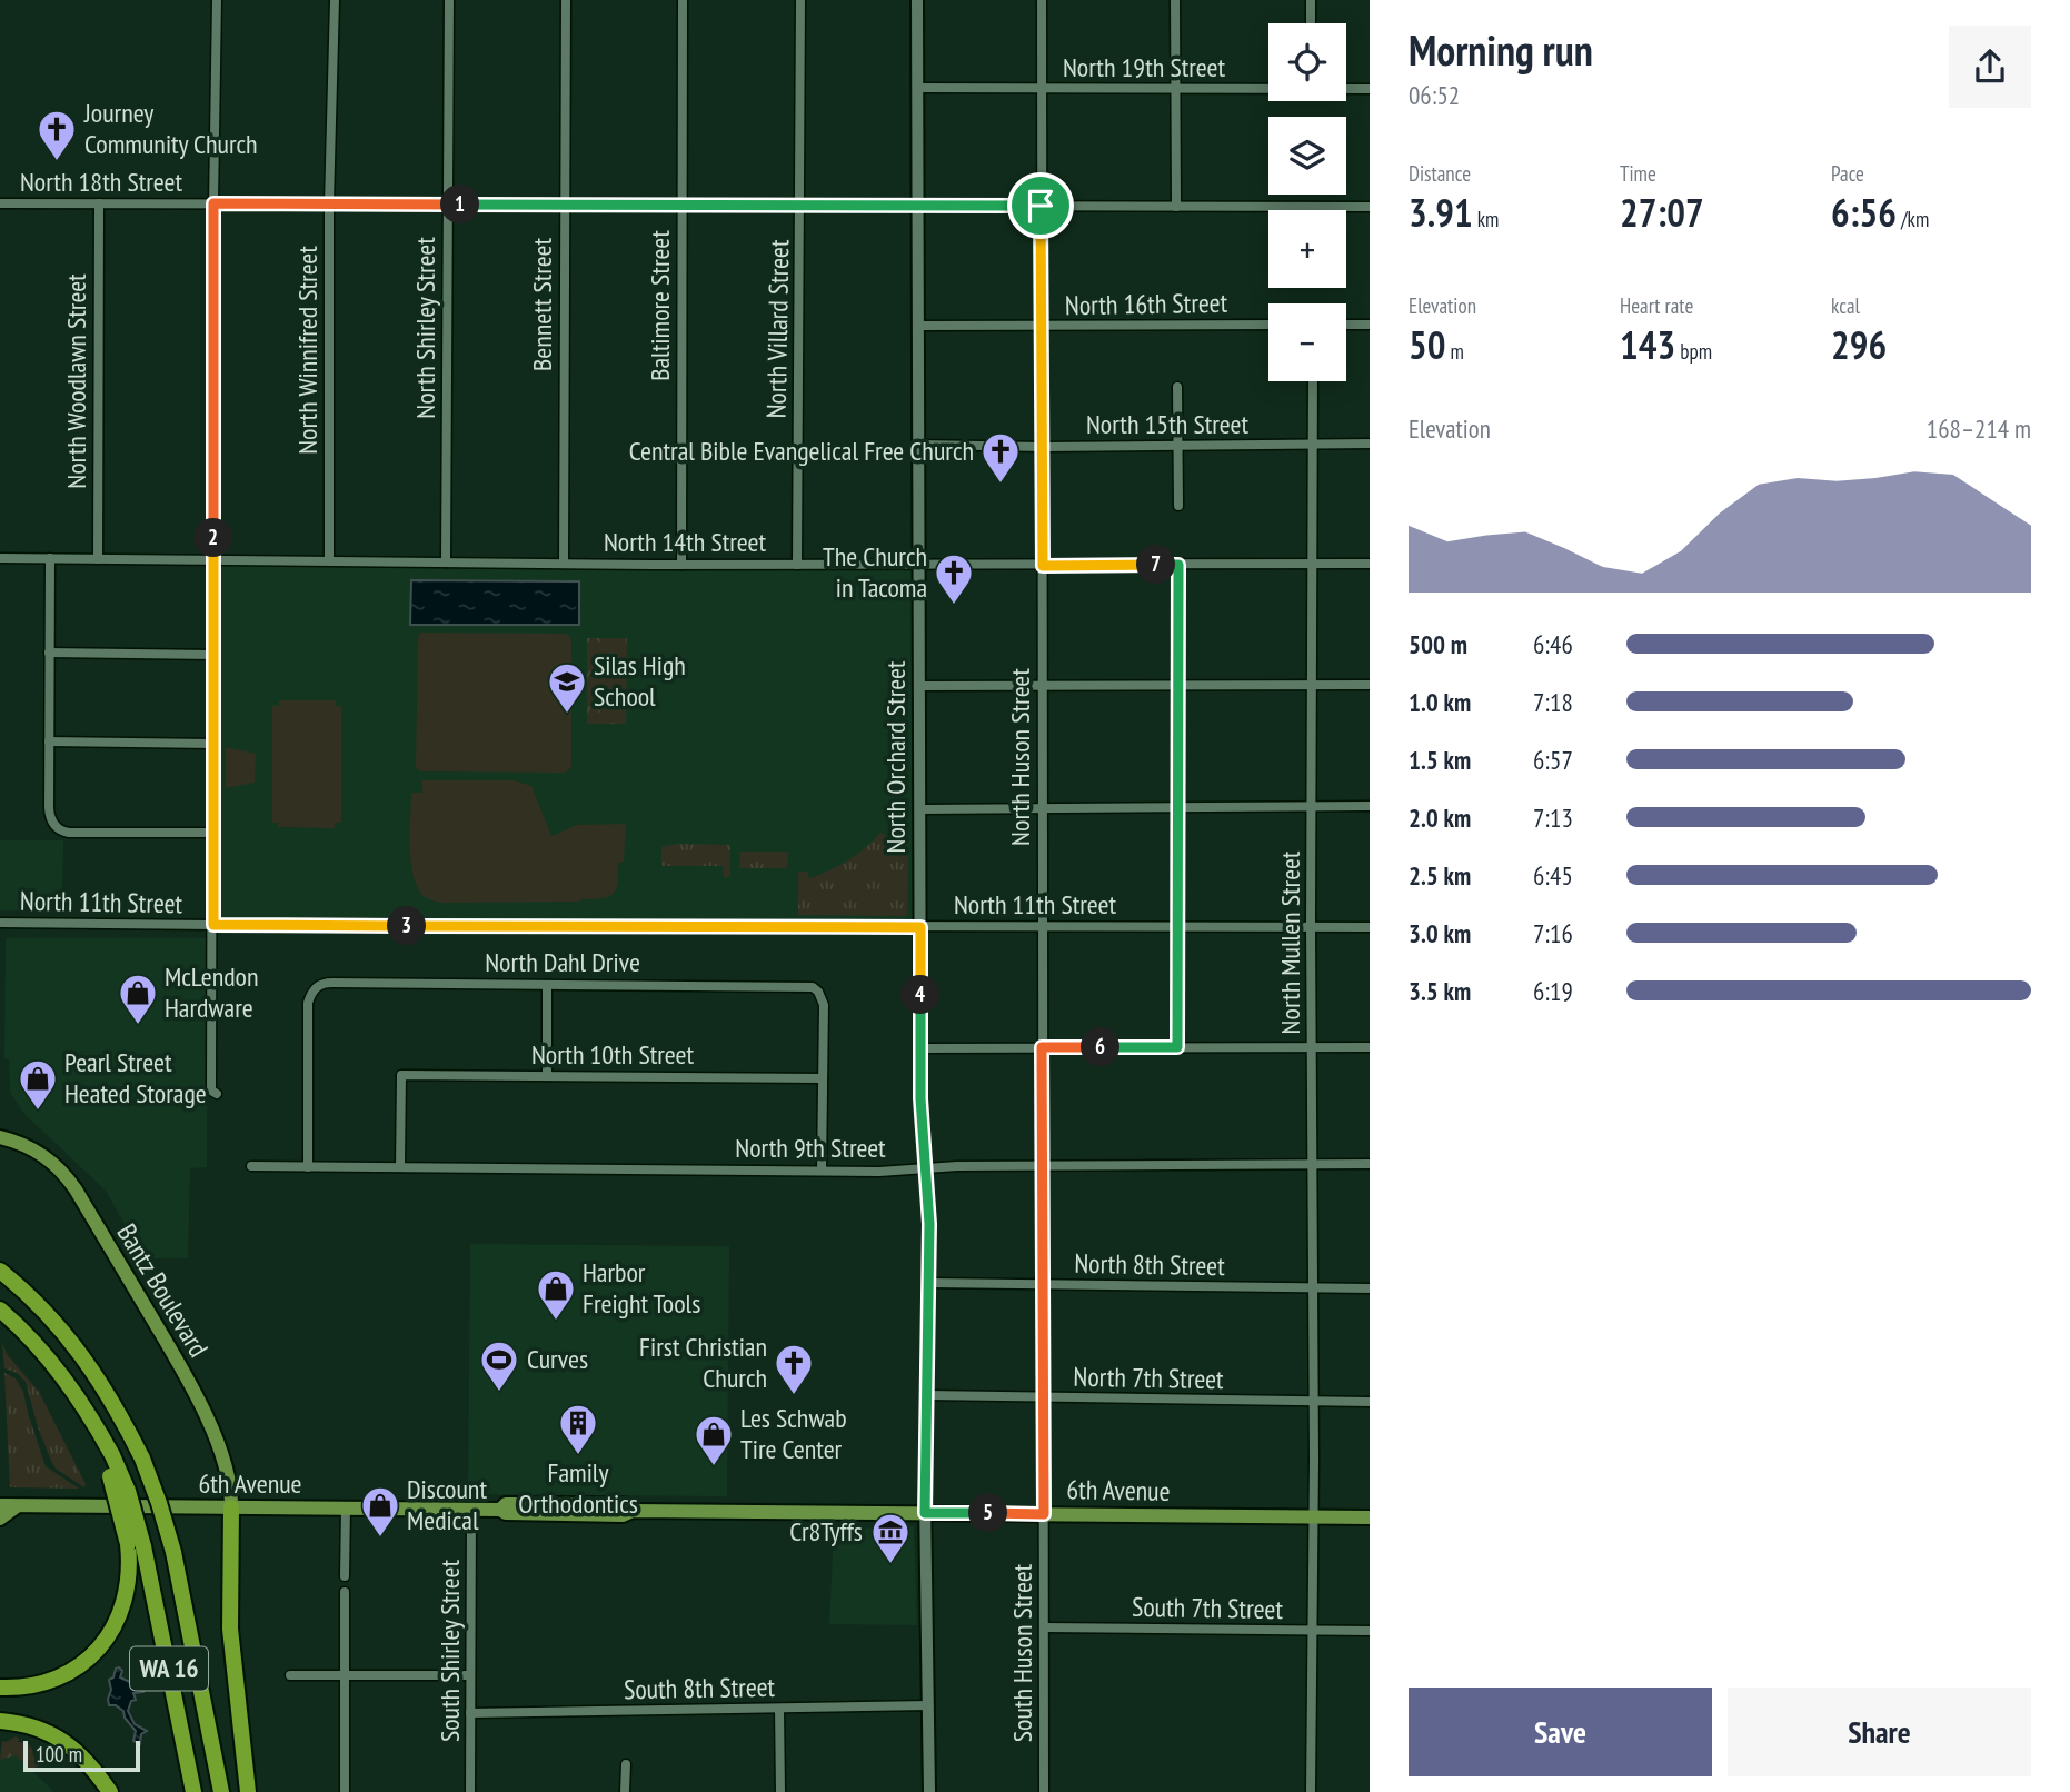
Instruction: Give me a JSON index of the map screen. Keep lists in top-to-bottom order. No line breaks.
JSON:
{"streets":{"highway":["WA 16"],"main road":["Bantz Boulevard","6th Avenue"],"street":["North 19th Street","North 18th Street","Bennett Street","North 16th Street","Baltimore Street","North Shirley Street","North Villard Street","North Winnifred Street","North Woodlawn Street","North 15th Street","North 14th Street","North Orchard Street","North Huson Street","North 11th Street","North Mullen Street","North Dahl Drive","North 10th Street","North 9th Street","North 8th Street","North 7th Street","South 7th Street","South Shirley Street","South Huson Street","South 8th Street"]},"crossings":[["North 19th Street","North Orchard Street"],["North 19th Street","North Huson Street"],["North 18th Street","Bennett Street"],["North 18th Street","Baltimore Street"],["North 18th Street","North Shirley Street"],["North 18th Street","North Villard Street"],["North 18th Street","North Winnifred Street"],["North 18th Street","North Woodlawn Street"],["North 18th Street","North Orchard Street"],["North 18th Street","North Huson Street"],["Bennett Street","North 14th Street"],["North 16th Street","North Orchard Street"],["North 16th Street","North Huson Street"],["Baltimore Street","North 14th Street"],["North Shirley Street","North 14th Street"],["North Villard Street","North 14th Street"],["North Winnifred Street","North 14th Street"],["North Woodlawn Street","North 14th Street"],["North 15th Street","North Orchard Street"],["North 15th Street","North Huson Street"],["North 15th Street","North Mullen Street"],["North 14th Street","North Orchard Street"],["North 14th Street","North Huson Street"],["North 14th Street","North Mullen Street"],["North Orchard Street","North 11th Street"],["North Orchard Street","North 9th Street"],["North Orchard Street","North 8th Street"],["North Orchard Street","North 7th Street"],["North Orchard Street","6th Avenue"],["North Orchard Street","South 8th Street"],["North Huson Street","North 11th Street"],["North Huson Street","North 9th Street"],["North Huson Street","North 8th Street"],["North Huson Street","North 7th Street"],["North Huson Street","6th Avenue"],["North Huson Street","South Huson Street"],["North 11th Street","North Mullen Street"],["North Mullen Street","North 9th Street"],["North Mullen Street","North 8th Street"],["North Mullen Street","North 7th Street"],["North Mullen Street","6th Avenue"],["North Mullen Street","South 7th Street"],["North Dahl Drive","North 10th Street"],["North Dahl Drive","North 9th Street"],["North 10th Street","North 9th Street"],["Bantz Boulevard","6th Avenue"],["6th Avenue","South Shirley Street"],["6th Avenue","South Huson Street"],["South 7th Street","South Huson Street"],["South Shirley Street","South 8th Street"]],"places":{"church":["Journey Community Church","Central Bible Evangelical Free Church","The Church in Tacoma","First Christian Church"],"school or university":["Silas High School"],"shop":["McLendon Hardware","Pearl Street Heated Storage","Harbor Freight Tools","Les Schwab Tire Center","Discount Medical"],"sports":["Curves"],"building":["Family Orthodontics"],"museum":["Cr8Tyffs"]},"scale_bar":"100 m","page":{"heading":["Morning run","06:52"],"map_buttons":["+","−"],"stats":[["Distance","3.91 km"],["Time","27:07"],["Pace","6:56 /km"],["Elevation","50 m"],["Heart rate","143 bpm"],["kcal","296"]],"pins":["1","2","7","3","4","6","5"],"chart":["Elevation","168–214 m"],"list":[{"name":"500 m","note":"6:46"},{"name":"1.0 km","note":"7:18"},{"name":"1.5 km","note":"6:57"},{"name":"2.0 km","note":"7:13"},{"name":"2.5 km","note":"6:45"},{"name":"3.0 km","note":"7:16"},{"name":"3.5 km","note":"6:19"}],"buttons":["Save","Share"],"scale":"100 m"}}
